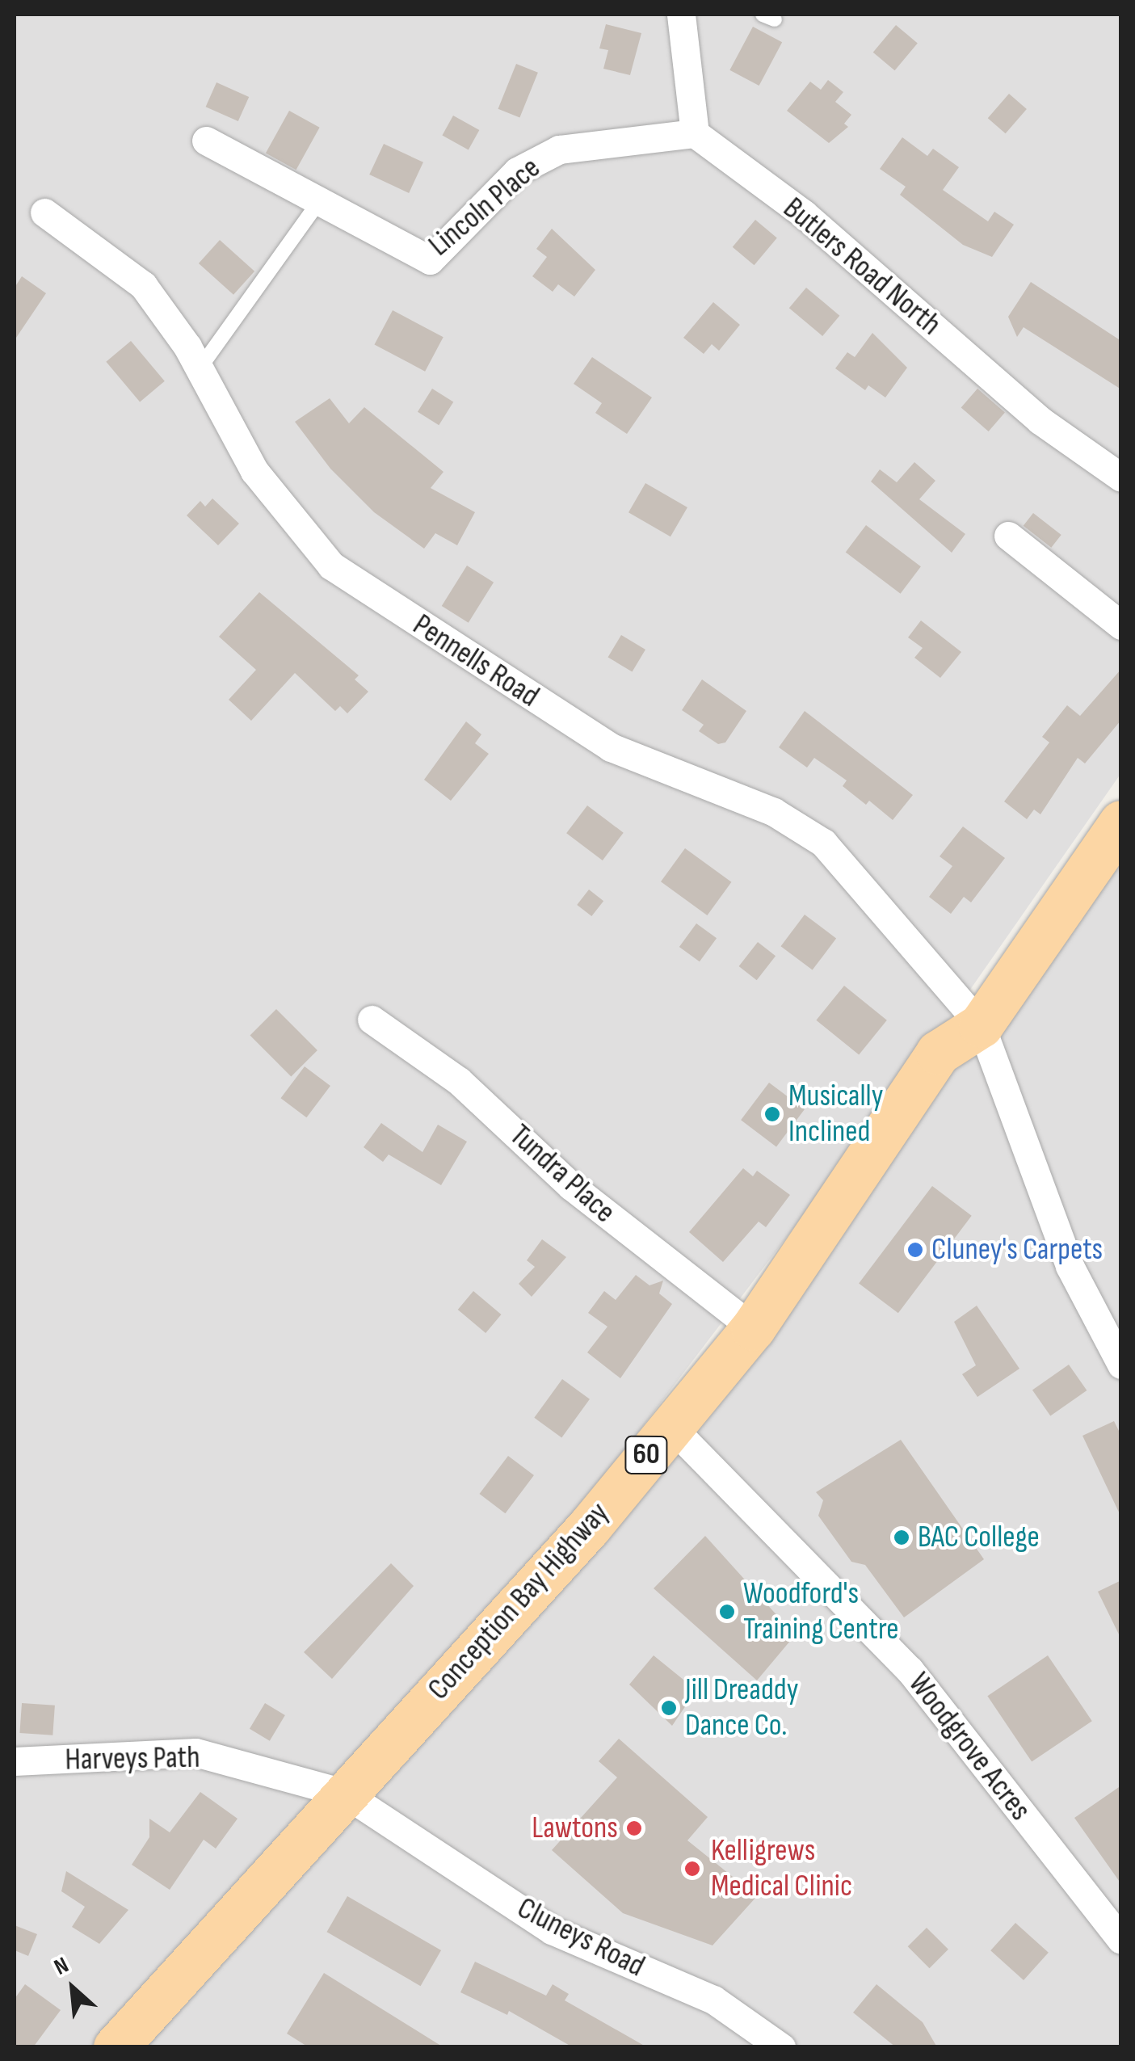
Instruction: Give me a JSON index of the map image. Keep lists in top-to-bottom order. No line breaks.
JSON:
{"streets":{"main road":["60","Conception Bay Highway"],"street":["Lincoln Place","Butlers Road North","Pennells Road","Tundra Place","Woodgrove Acres","Harveys Path","Cluneys Road"]},"crossings":[["Lincoln Place","Butlers Road North"],["Pennells Road","Conception Bay Highway"],["Tundra Place","Conception Bay Highway"],["Conception Bay Highway","Woodgrove Acres"],["Conception Bay Highway","Harveys Path"],["Conception Bay Highway","Cluneys Road"],["Harveys Path","Cluneys Road"]],"places":["Musically Inclined","Cluney's Carpets","BAC College","Woodford's Training Centre","Jill Dreaddy Dance Co.","Lawtons","Kelligrews Medical Clinic"],"north":"top left"}
